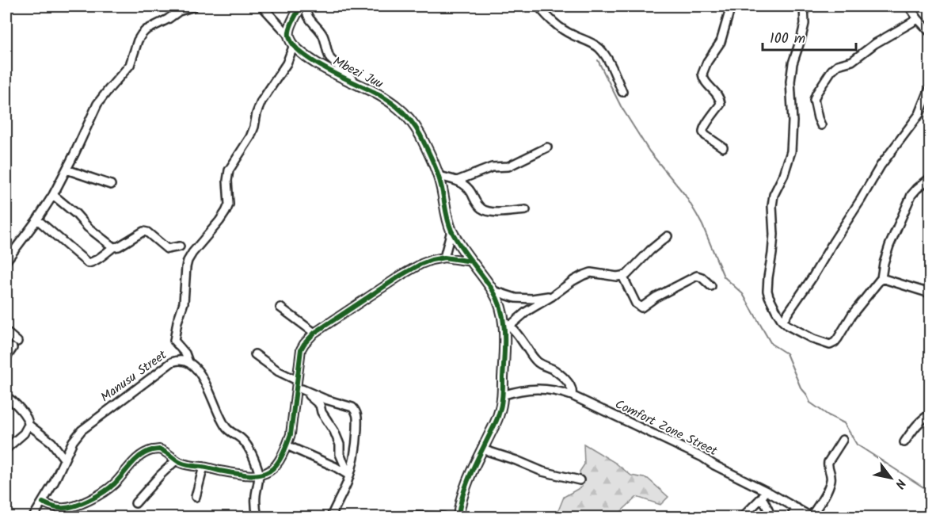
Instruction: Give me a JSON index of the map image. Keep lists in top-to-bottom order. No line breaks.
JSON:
{"streets":{"street":["Mbezi Juu","Manusu Street","Comfort Zone Street"]},"crossings":[["Mbezi Juu","Comfort Zone Street"]],"scale_bar":"100 m","north":"bottom right"}
